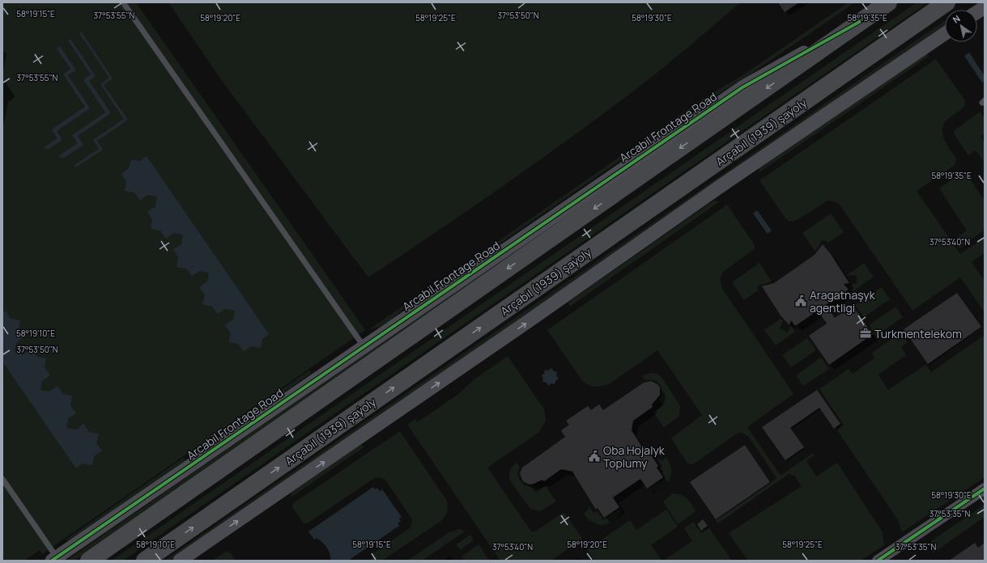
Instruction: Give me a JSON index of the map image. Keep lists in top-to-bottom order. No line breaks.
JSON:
{"streets":{"main road":["Arçabil (1939) şaýoly"],"street":["Arcabil Frontage Road"]},"places":{"public building":["Aragatnaşyk agentligi","Oba Hojalyk Toplumy"],"office":["Turkmentelekom"]},"north":"top left","coordinates":["58°19'15\"E","37°53'55\"N","37°53'50\"N","58°19'20\"E","58°19'25\"E","58°19'30\"E","58°19'35\"E","37°53'40\"N","58°19'10\"E","37°53'35\"N"]}
